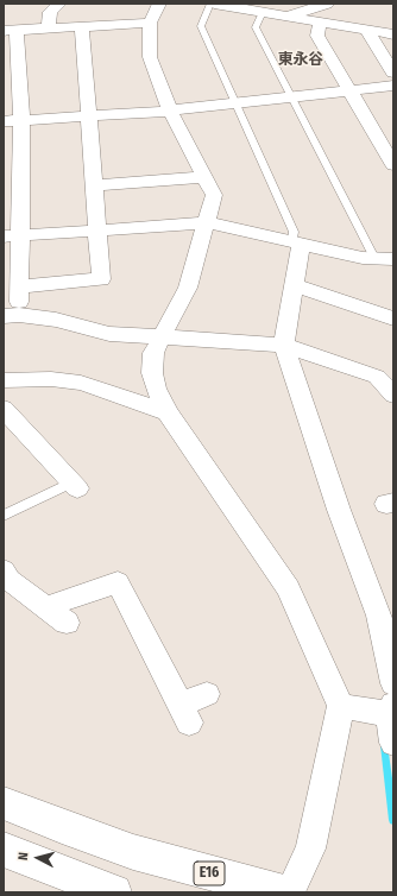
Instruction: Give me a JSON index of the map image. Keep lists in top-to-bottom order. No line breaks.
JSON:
{"streets":{"highway":["E16"]},"districts":["東永谷"],"north":"left"}
